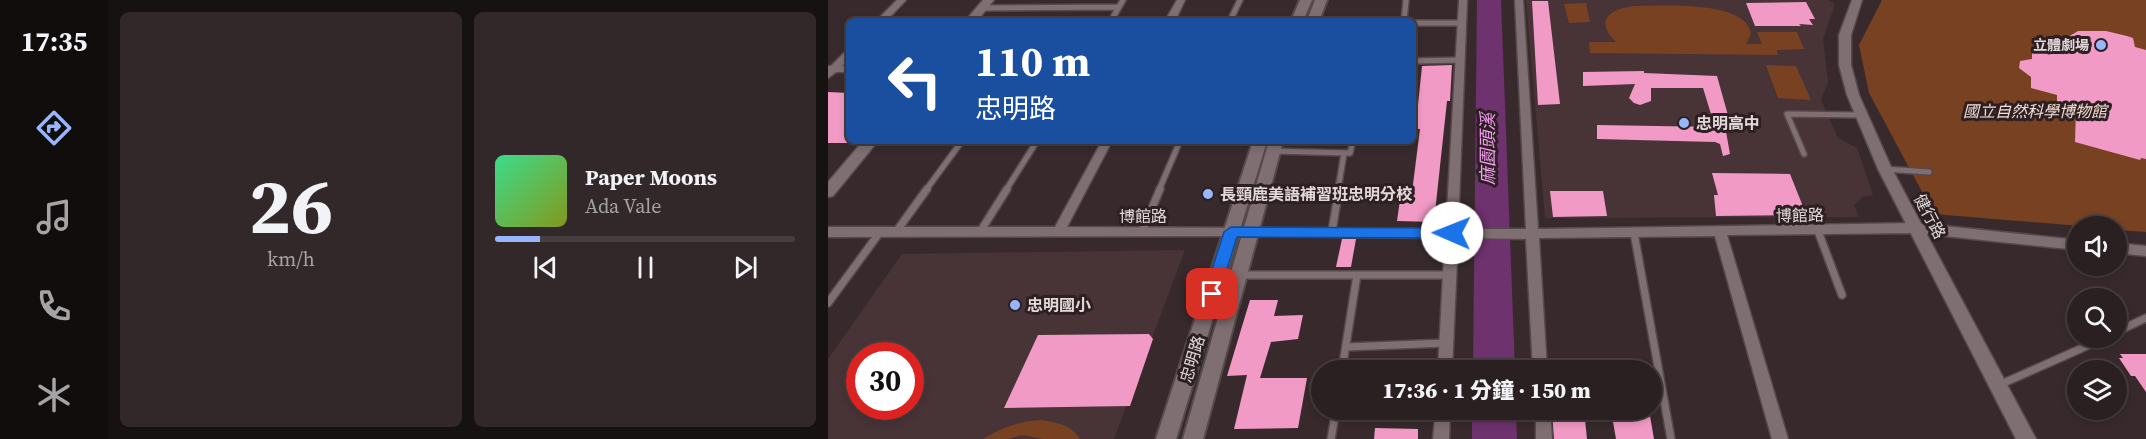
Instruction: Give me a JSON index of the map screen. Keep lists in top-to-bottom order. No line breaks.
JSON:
{"streets":{"main road":["忠明路"],"street":["博館路","健行路"]},"crossings":[["博館路","健行路"],["博館路","忠明路"]],"water":["麻園頭溪"],"parks":["國立自然科學博物館"],"places":["立體劇場","忠明高中","長頸鹿美語補習班忠明分校","忠明國小"],"page":{"tabs":"17:35","tile":["26","km/h"],"turn":["110 m","忠明路"],"song":["Paper Moons","Ada Vale"],"limit":"30","trip":"17:36 · 1 分鐘 · 150 m"}}
